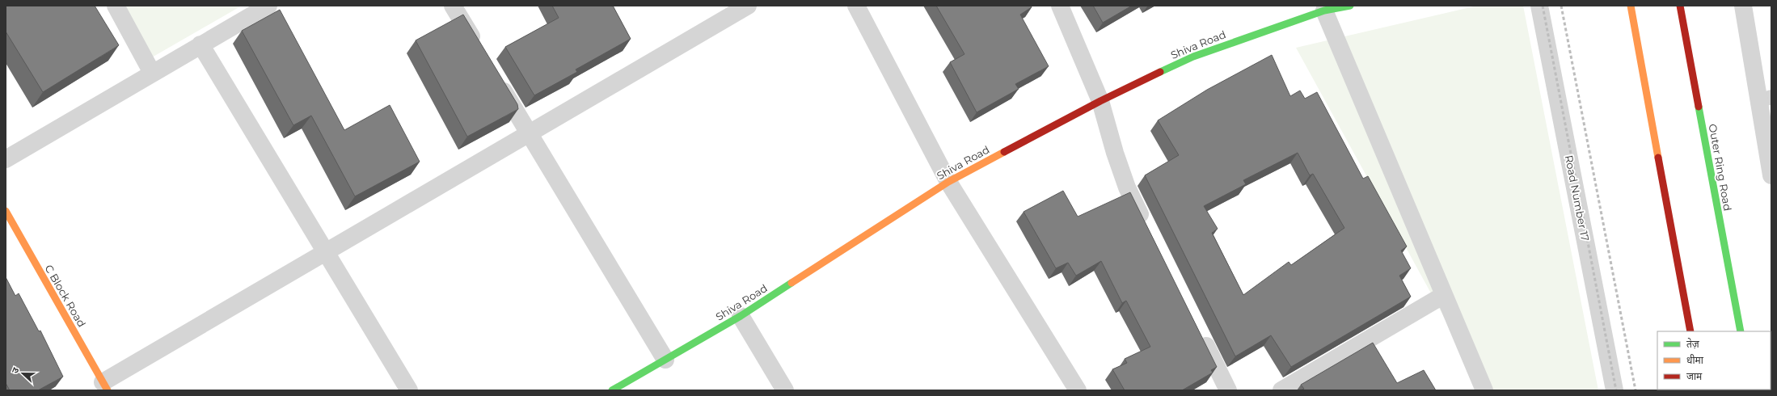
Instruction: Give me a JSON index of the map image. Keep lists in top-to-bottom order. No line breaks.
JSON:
{"streets":{"main road":["Shiva Road","Outer Ring Road","C Block Road"],"street":["Road Number 17"]},"legend":["तेज़","धीमा","जाम"],"north":"left"}
